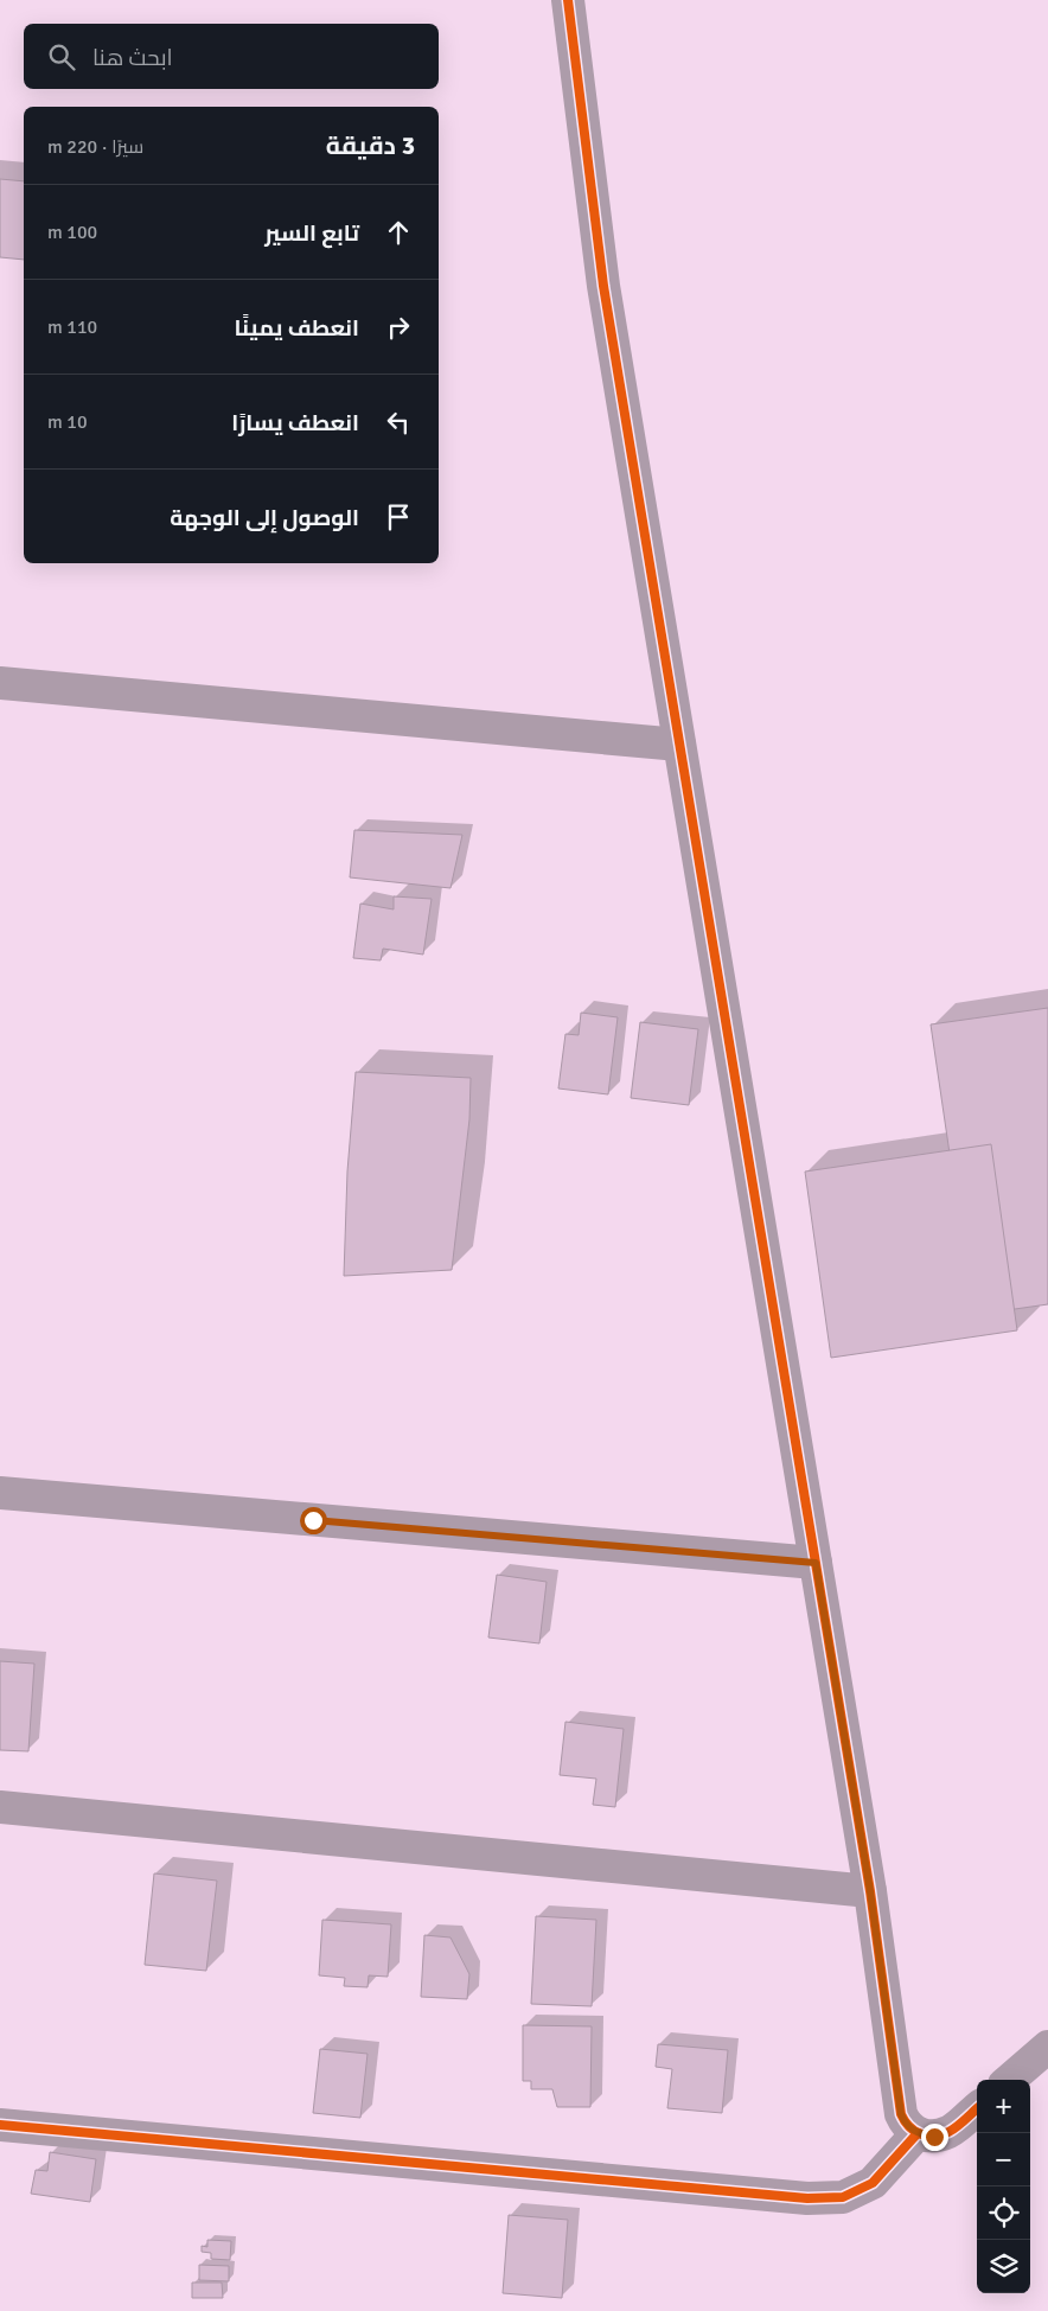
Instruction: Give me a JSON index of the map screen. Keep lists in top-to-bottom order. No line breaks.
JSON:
{"page":{"search":"ابحث هنا","heading":["3 دقيقة","سيرًا · 220 m"],"list":[["تابع السير","100 m"],["انعطف يمينًا","110 m"],["انعطف يسارًا","10 m"],"الوصول إلى الوجهة"],"map_buttons":["+","−"]}}
